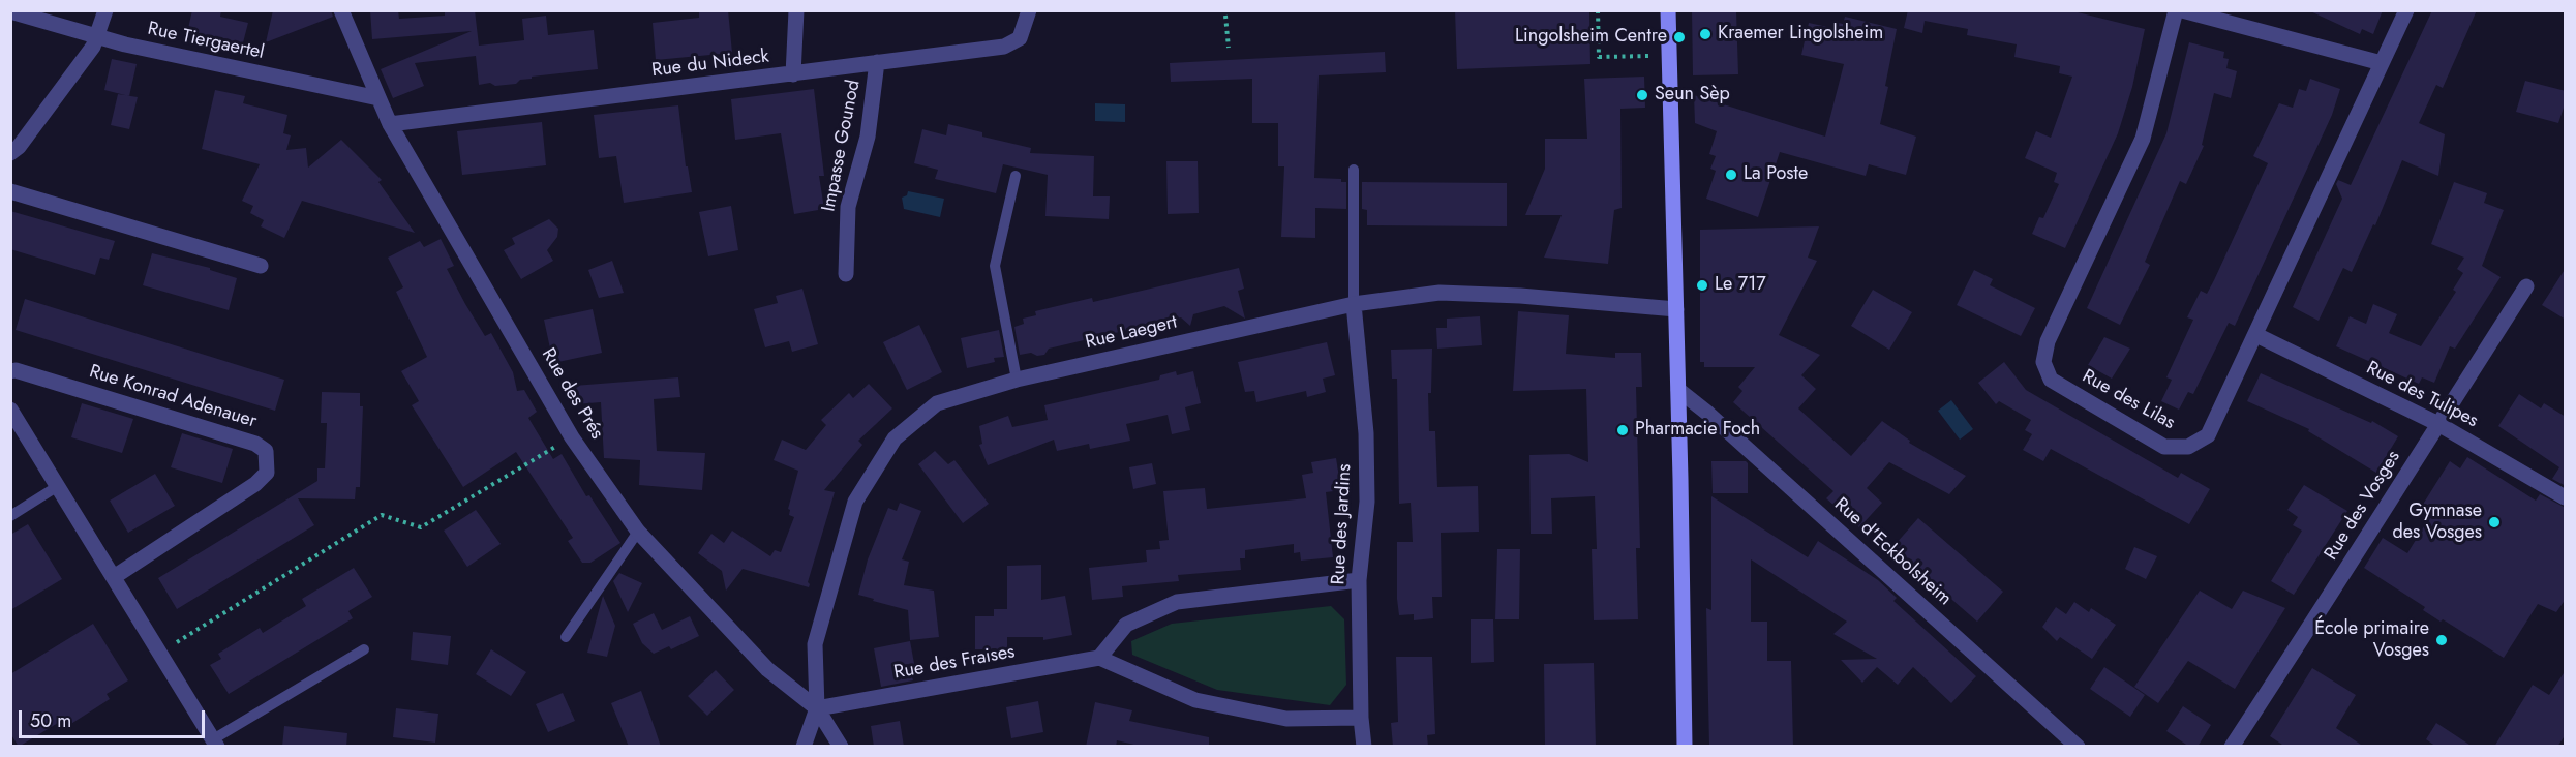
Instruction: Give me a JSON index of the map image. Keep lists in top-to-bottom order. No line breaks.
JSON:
{"streets":{"street":["Rue Tiergaertel","Rue du Nideck","Impasse Gounod","Rue Laegert","Rue des Prés","Rue des Tulipes","Rue Konrad Adenauer","Rue des Lilas","Rue des Vosges","Rue des Jardins","Rue d'Eckbolsheim","Rue des Fraises"]},"crossings":[["Rue Tiergaertel","Rue des Prés"],["Rue du Nideck","Impasse Gounod"],["Rue du Nideck","Rue des Prés"],["Rue Laegert","Rue des Prés"],["Rue Laegert","Rue des Jardins"],["Rue Laegert","Rue des Fraises"],["Rue des Prés","Rue des Fraises"],["Rue des Tulipes","Rue des Lilas"],["Rue des Tulipes","Rue des Vosges"]],"places":["Kraemer Lingolsheim","Lingolsheim Centre","Seun Sèp","La Poste","Le 717","Pharmacie Foch","Gymnase des Vosges","École primaire Vosges"],"scale_bar":"50 m"}
